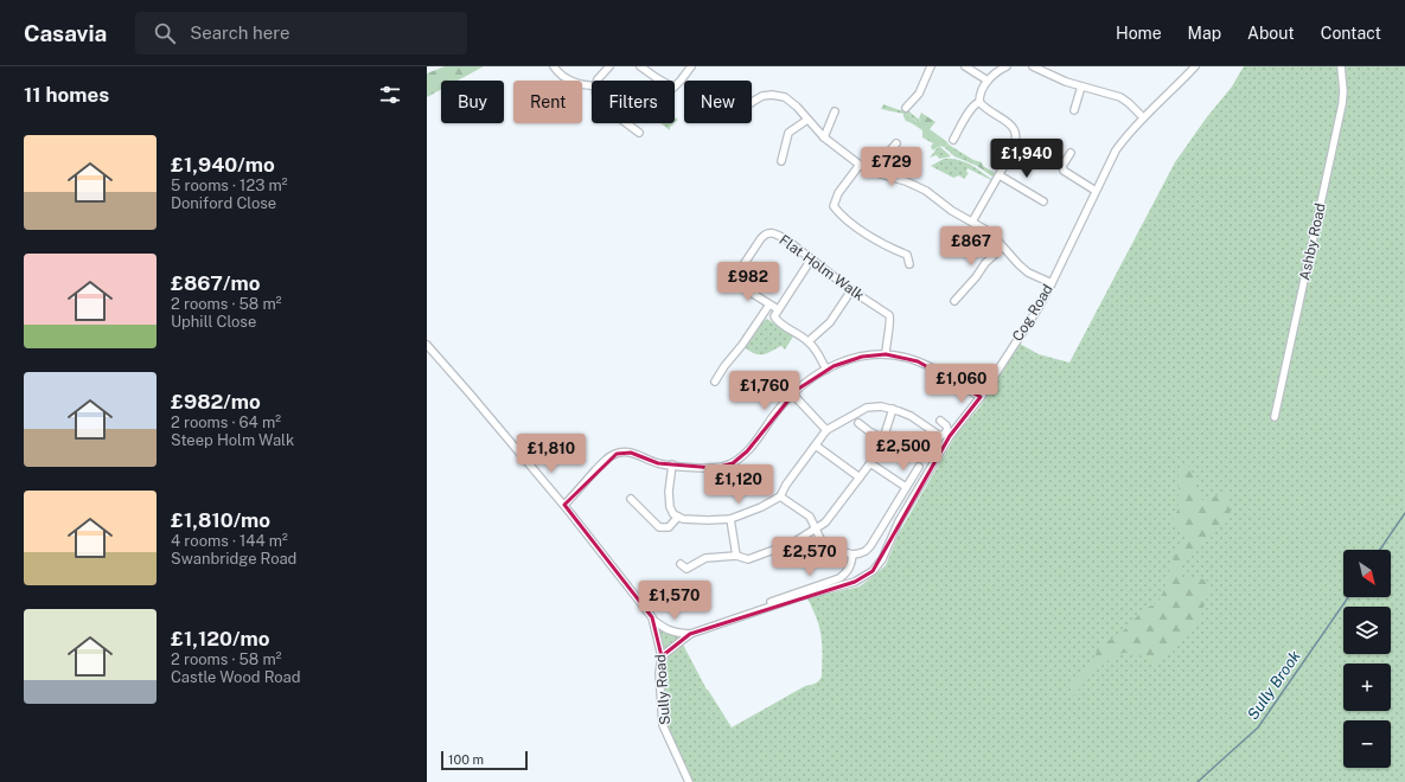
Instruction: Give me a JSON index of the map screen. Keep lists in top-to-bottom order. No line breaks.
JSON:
{"streets":{"street":["Ashby Road","Flat Holm Walk","Cog Road","Sully Road"]},"crossings":[["Cog Road","Sully Road"]],"water":["Sully Brook"],"scale_bar":"100 m","north":"bottom right","page":{"header":"Casavia","search":"Search here","nav":["Home","Map","About","Contact"],"heading":"11 homes","chip":["Buy","Rent","Filters","New"],"list":[{"name":"£1,940/mo","note":"5 rooms · 123 m² · Doniford Close"},{"name":"£867/mo","note":"2 rooms · 58 m² · Uphill Close"},{"name":"£982/mo","note":"2 rooms · 64 m² · Steep Holm Walk"},{"name":"£1,810/mo","note":"4 rooms · 144 m² · Swanbridge Road"},{"name":"£1,120/mo","note":"2 rooms · 58 m² · Castle Wood Road"}],"price":["£1,940","£729","£867","£982","£1,060","£1,760","£2,500","£1,810","£1,120","£2,570","£1,570"],"map_buttons":["+","−"],"scale":"100 m"}}
